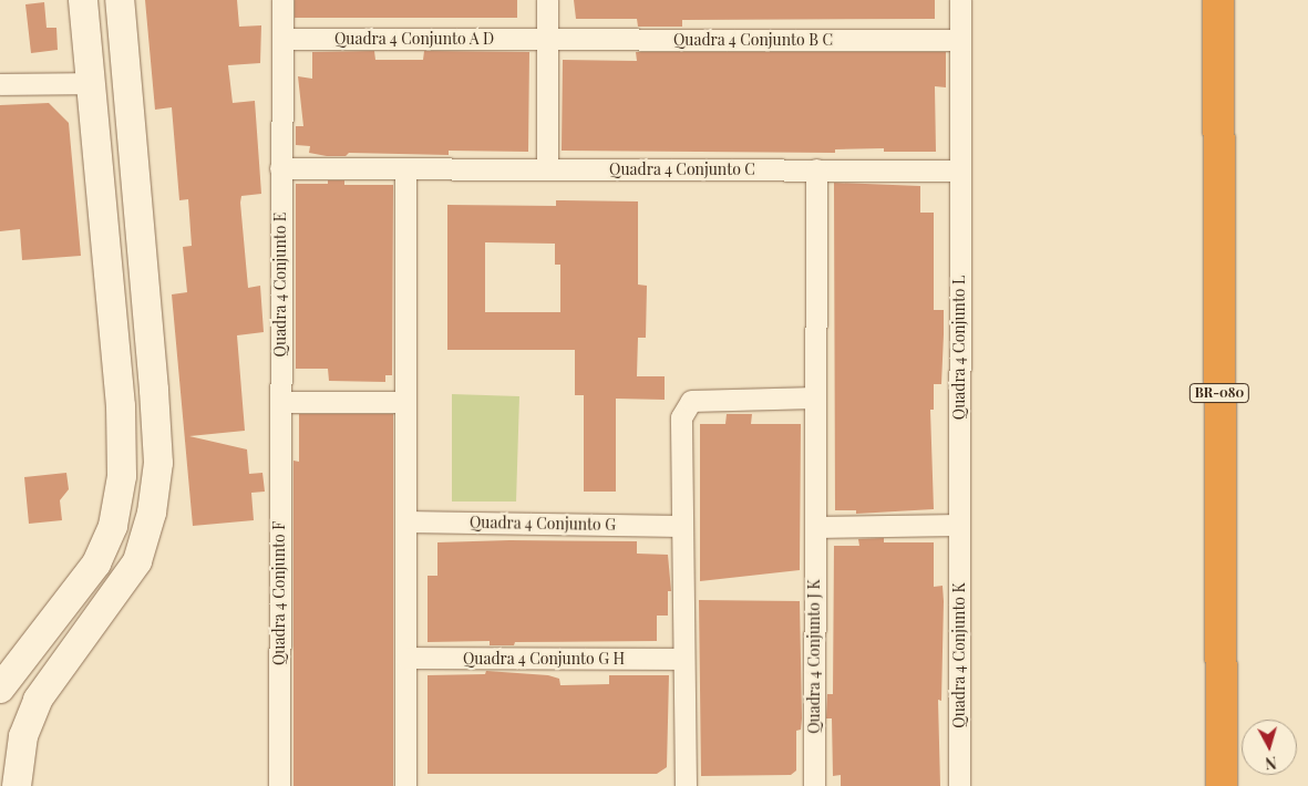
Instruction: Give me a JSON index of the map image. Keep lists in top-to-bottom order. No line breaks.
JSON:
{"streets":{"highway":["BR-080"],"street":["Quadra 4 Conjunto A D","Quadra 4 Conjunto B C","Quadra 4 Conjunto C","Quadra 4 Conjunto E","Quadra 4 Conjunto L","Quadra 4 Conjunto G","Quadra 4 Conjunto F","Quadra 4 Conjunto K","Quadra 4 Conjunto J K","Quadra 4 Conjunto G H"]},"crossings":[["Quadra 4 Conjunto A D","Quadra 4 Conjunto B C"],["Quadra 4 Conjunto A D","Quadra 4 Conjunto E"],["Quadra 4 Conjunto C","Quadra 4 Conjunto E"],["Quadra 4 Conjunto C","Quadra 4 Conjunto L"],["Quadra 4 Conjunto E","Quadra 4 Conjunto F"],["Quadra 4 Conjunto L","Quadra 4 Conjunto K"]],"north":"bottom"}
